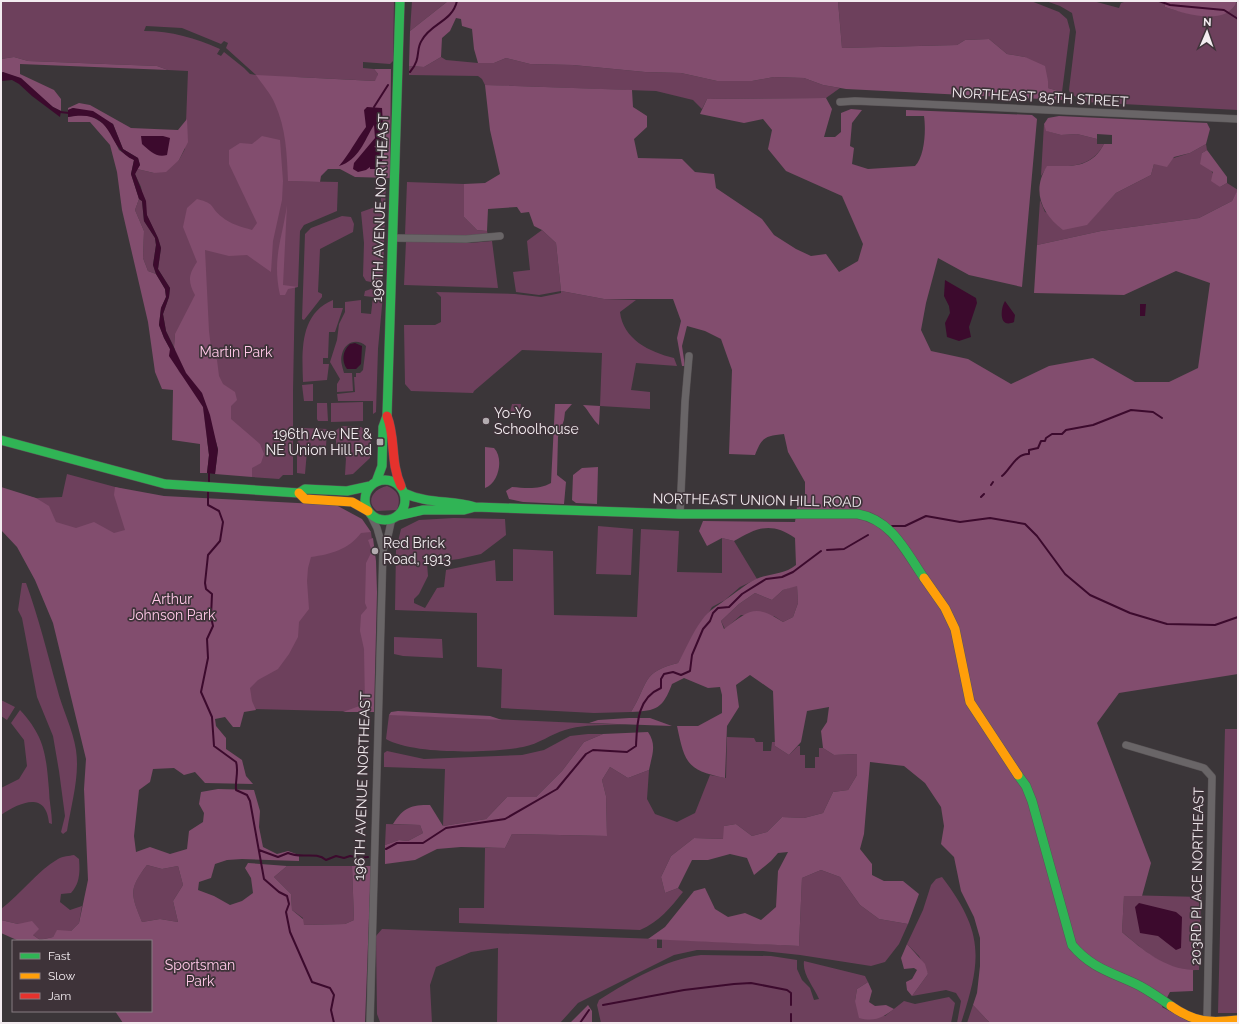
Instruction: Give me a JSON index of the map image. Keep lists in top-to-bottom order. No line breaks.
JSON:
{"streets":{"street":["NORTHEAST 85TH STREET","196TH AVENUE NORTHEAST","NORTHEAST UNION HILL ROAD","203RD PLACE NORTHEAST"]},"crossings":[["196TH AVENUE NORTHEAST","NORTHEAST UNION HILL ROAD"],["NORTHEAST UNION HILL ROAD","203RD PLACE NORTHEAST"]],"parks":["Martin Park","Arthur Johnson Park","Sportsman Park"],"places":{"other":["Yo-Yo Schoolhouse","Red Brick Road, 1913"],"transit":["196th Ave NE & NE Union Hill Rd"]},"legend":["Fast","Slow","Jam"],"north":"top"}
